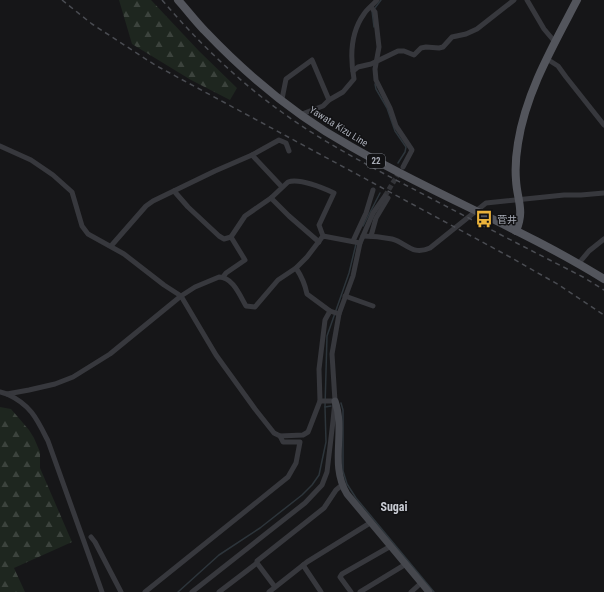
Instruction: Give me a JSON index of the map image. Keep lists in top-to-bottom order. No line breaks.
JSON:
{"streets":{"main road":["Yawata Kizu Line","22"]},"districts":["Sugai"],"places":{"bus stop":["菅井"]}}
